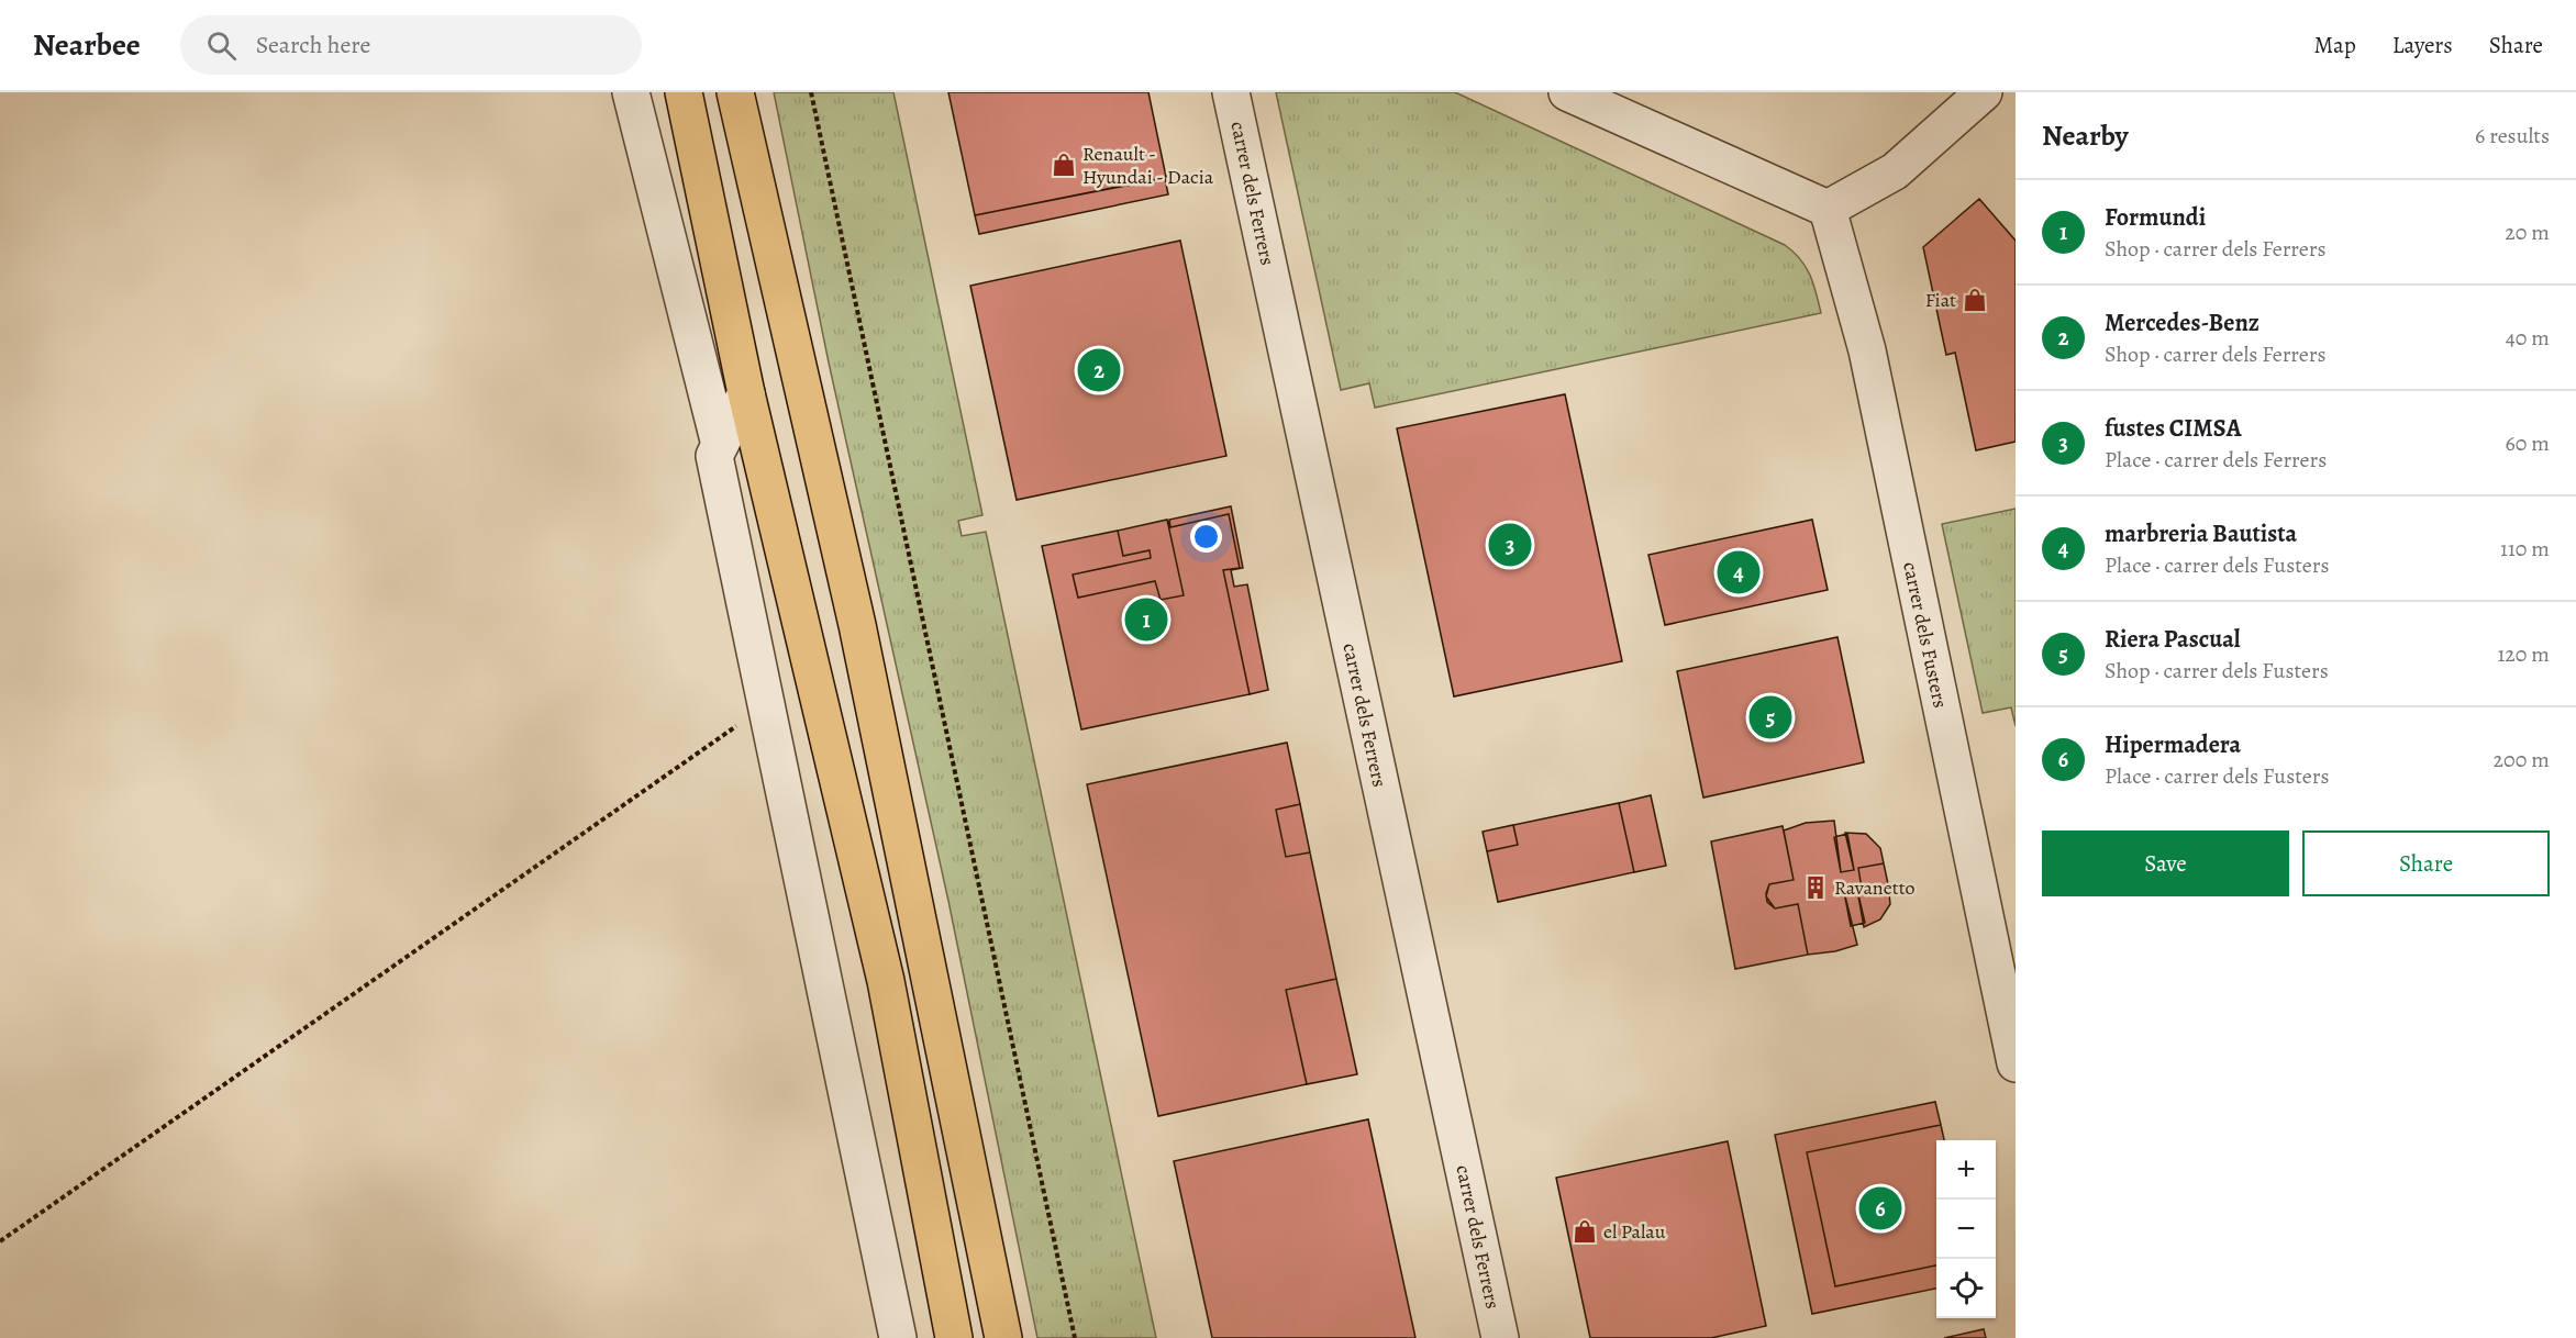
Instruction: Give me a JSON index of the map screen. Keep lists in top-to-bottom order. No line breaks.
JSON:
{"streets":{"street":["carrer dels Ferrers","carrer dels Fusters"]},"places":{"shop":["Renault - Hyundai - Dacia","Fiat","el Palau"],"building":["Ravanetto"]},"page":{"header":"Nearbee","search":"Search here","nav":["Map","Layers","Share"],"heading":["Nearby","6 results"],"list":[{"mark":"1","name":"Formundi","note":"Shop · carrer dels Ferrers","value":"20 m"},{"mark":"2","name":"Mercedes-Benz","note":"Shop · carrer dels Ferrers","value":"40 m"},{"mark":"3","name":"fustes CIMSA","note":"Place · carrer dels Ferrers","value":"60 m"},{"mark":"4","name":"marbreria Bautista","note":"Place · carrer dels Fusters","value":"110 m"},{"mark":"5","name":"Riera Pascual","note":"Shop · carrer dels Fusters","value":"120 m"},{"mark":"6","name":"Hipermadera","note":"Place · carrer dels Fusters","value":"200 m"}],"pins":["2","3","4","1","5","6"],"buttons":["Save","Share"],"map_buttons":["+","−"]}}
